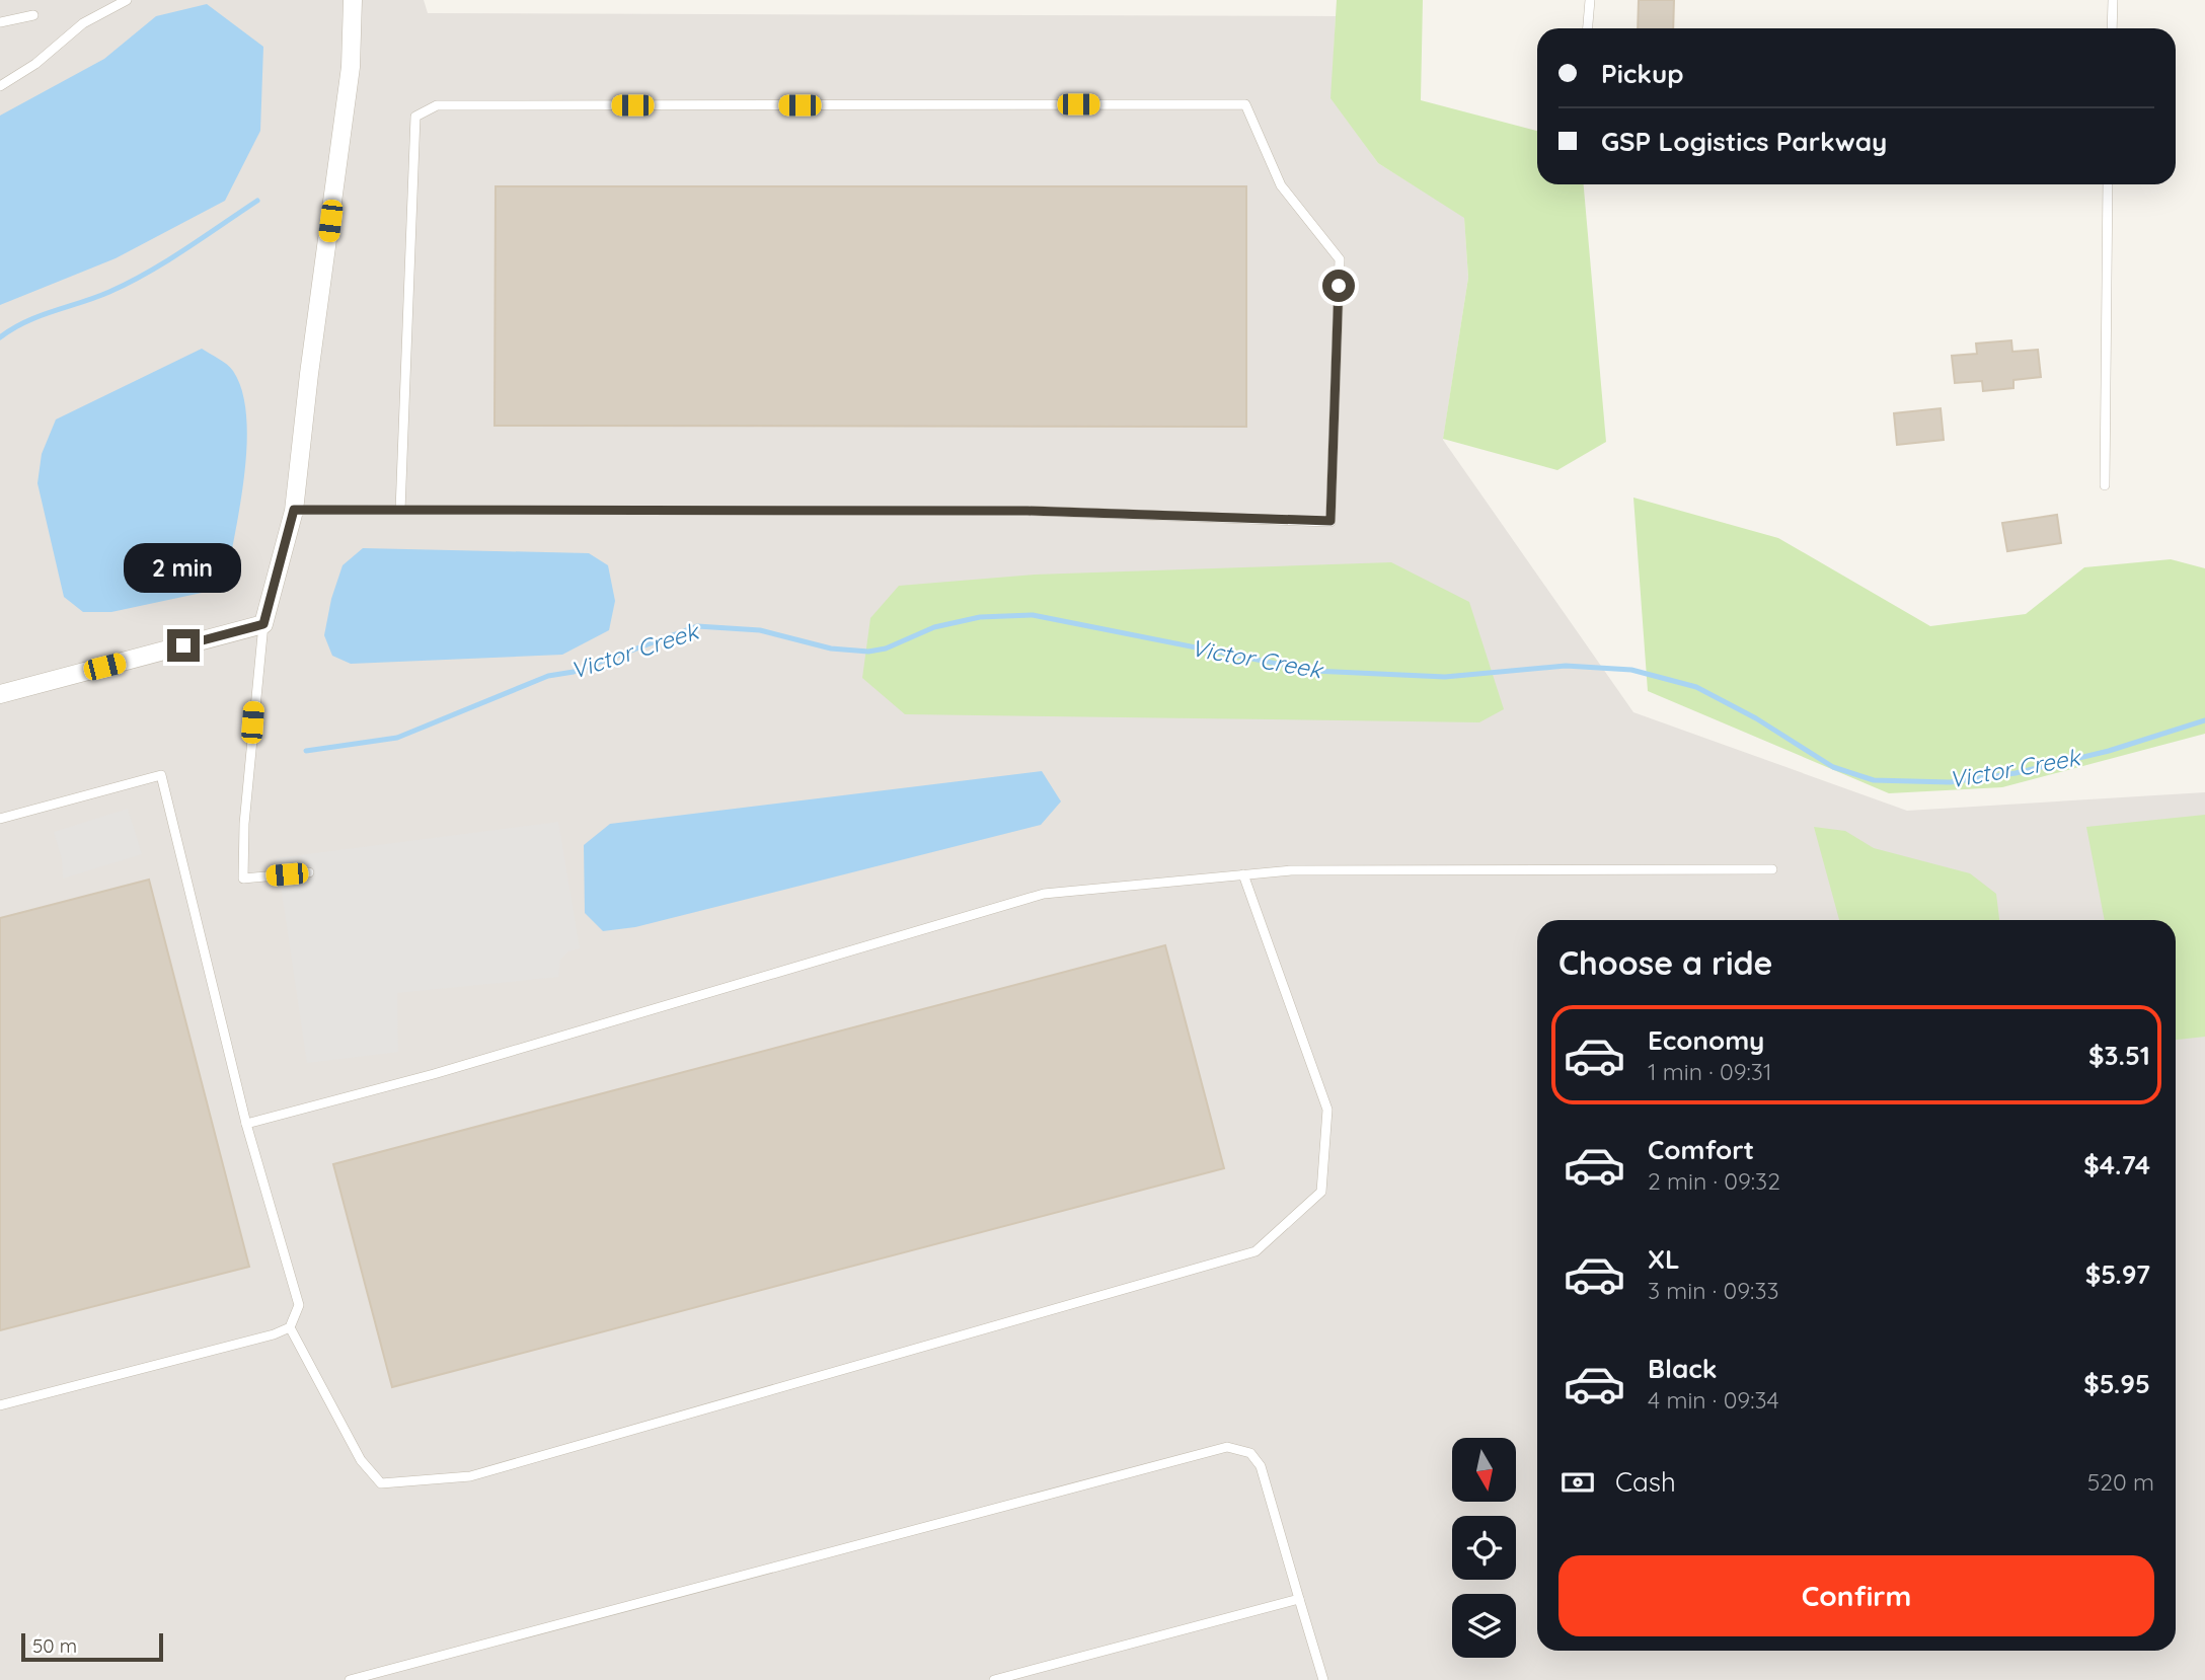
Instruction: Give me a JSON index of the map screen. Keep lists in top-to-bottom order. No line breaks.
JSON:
{"water":["Victor Creek"],"scale_bar":"50 m","north":"bottom","page":{"banner":["Pickup","GSP Logistics Parkway"],"bubble":"2 min","heading":"Choose a ride","list":[{"name":"Economy","note":"1 min · 09:31","value":"$3.51"},{"name":"Comfort","note":"2 min · 09:32","value":"$4.74"},{"name":"XL","note":"3 min · 09:33","value":"$5.97"},{"name":"Black","note":"4 min · 09:34","value":"$5.95"}],"pay":["Cash","520 m"],"buttons":"Confirm","scale":"50 m"}}
